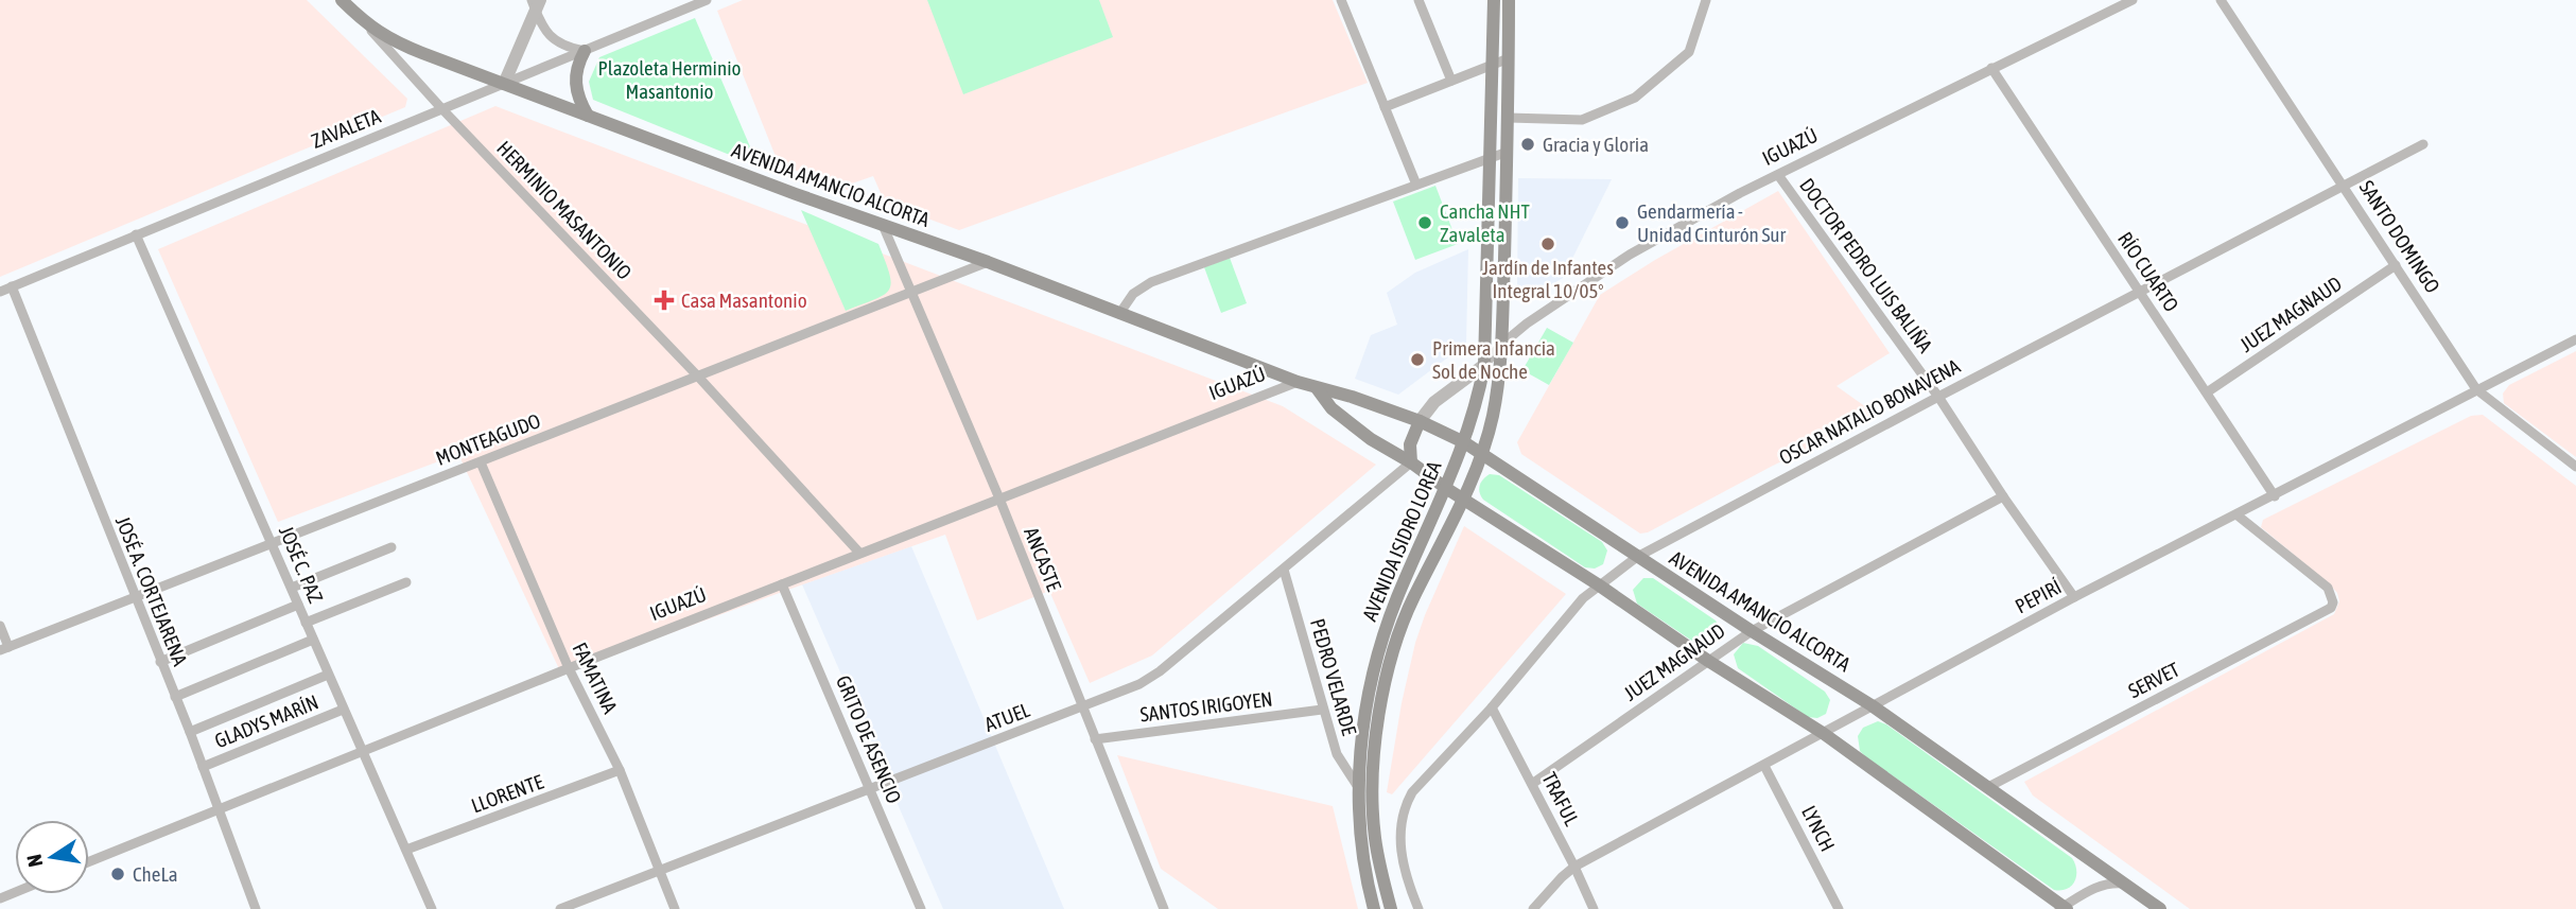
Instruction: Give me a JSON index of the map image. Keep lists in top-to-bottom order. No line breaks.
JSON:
{"streets":{"main road":["AVENIDA AMANCIO ALCORTA","AVENIDA ISIDRO LOREA"],"street":["ZAVALETA","IGUAZÚ","HERMINIO MASANTONIO","SANTO DOMINGO","DOCTOR PEDRO LUIS BALIÑA","RÍO CUARTO","JUEZ MAGNAUD","OSCAR NATALIO BONAVENA","MONTEAGUDO","ANCASTE","JOSÉ C. PAZ","JOSÉ A. CORTEJARENA","PEPIRÍ","PEDRO VELARDE","FAMATINA","SERVET","SANTOS IRIGOYEN","ATUEL","GLADYS MARÍN","GRITO DE ASENCIO","LLORENTE","TRAFUL","LYNCH"]},"crossings":[["ZAVALETA","AVENIDA AMANCIO ALCORTA"],["ZAVALETA","HERMINIO MASANTONIO"],["ZAVALETA","JOSÉ C. PAZ"],["ZAVALETA","JOSÉ A. CORTEJARENA"],["IGUAZÚ","AVENIDA AMANCIO ALCORTA"],["IGUAZÚ","HERMINIO MASANTONIO"],["IGUAZÚ","DOCTOR PEDRO LUIS BALIÑA"],["IGUAZÚ","RÍO CUARTO"],["IGUAZÚ","AVENIDA ISIDRO LOREA"],["IGUAZÚ","ANCASTE"],["IGUAZÚ","JOSÉ C. PAZ"],["IGUAZÚ","JOSÉ A. CORTEJARENA"],["IGUAZÚ","FAMATINA"],["IGUAZÚ","GRITO DE ASENCIO"],["AVENIDA AMANCIO ALCORTA","HERMINIO MASANTONIO"],["AVENIDA AMANCIO ALCORTA","JUEZ MAGNAUD"],["AVENIDA AMANCIO ALCORTA","OSCAR NATALIO BONAVENA"],["AVENIDA AMANCIO ALCORTA","MONTEAGUDO"],["AVENIDA AMANCIO ALCORTA","AVENIDA ISIDRO LOREA"],["AVENIDA AMANCIO ALCORTA","ANCASTE"],["AVENIDA AMANCIO ALCORTA","PEPIRÍ"],["AVENIDA AMANCIO ALCORTA","SERVET"],["AVENIDA AMANCIO ALCORTA","ATUEL"],["HERMINIO MASANTONIO","MONTEAGUDO"],["SANTO DOMINGO","JUEZ MAGNAUD"],["SANTO DOMINGO","OSCAR NATALIO BONAVENA"],["SANTO DOMINGO","PEPIRÍ"],["DOCTOR PEDRO LUIS BALIÑA","JUEZ MAGNAUD"],["DOCTOR PEDRO LUIS BALIÑA","OSCAR NATALIO BONAVENA"],["DOCTOR PEDRO LUIS BALIÑA","PEPIRÍ"],["RÍO CUARTO","JUEZ MAGNAUD"],["RÍO CUARTO","OSCAR NATALIO BONAVENA"],["RÍO CUARTO","PEPIRÍ"],["JUEZ MAGNAUD","TRAFUL"],["OSCAR NATALIO BONAVENA","TRAFUL"],["MONTEAGUDO","ANCASTE"],["MONTEAGUDO","JOSÉ C. PAZ"],["MONTEAGUDO","JOSÉ A. CORTEJARENA"],["MONTEAGUDO","FAMATINA"],["AVENIDA ISIDRO LOREA","PEDRO VELARDE"],["ANCASTE","SANTOS IRIGOYEN"],["ANCASTE","ATUEL"],["JOSÉ C. PAZ","GLADYS MARÍN"],["JOSÉ C. PAZ","LLORENTE"],["JOSÉ A. CORTEJARENA","GLADYS MARÍN"],["PEPIRÍ","SERVET"],["PEPIRÍ","TRAFUL"],["PEPIRÍ","LYNCH"],["PEDRO VELARDE","SANTOS IRIGOYEN"],["PEDRO VELARDE","ATUEL"],["FAMATINA","ATUEL"],["FAMATINA","LLORENTE"],["ATUEL","GRITO DE ASENCIO"]],"parks":["Plazoleta Herminio Masantonio"],"places":{"other":["Gracia y Gloria","Cancha NHT Zavaleta","Gendarmería - Unidad Cinturón Sur","Jardín de Infantes Integral 10/05°","Primera Infancia Sol de Noche","CheLa"],"health":["Casa Masantonio"]},"north":"left"}
